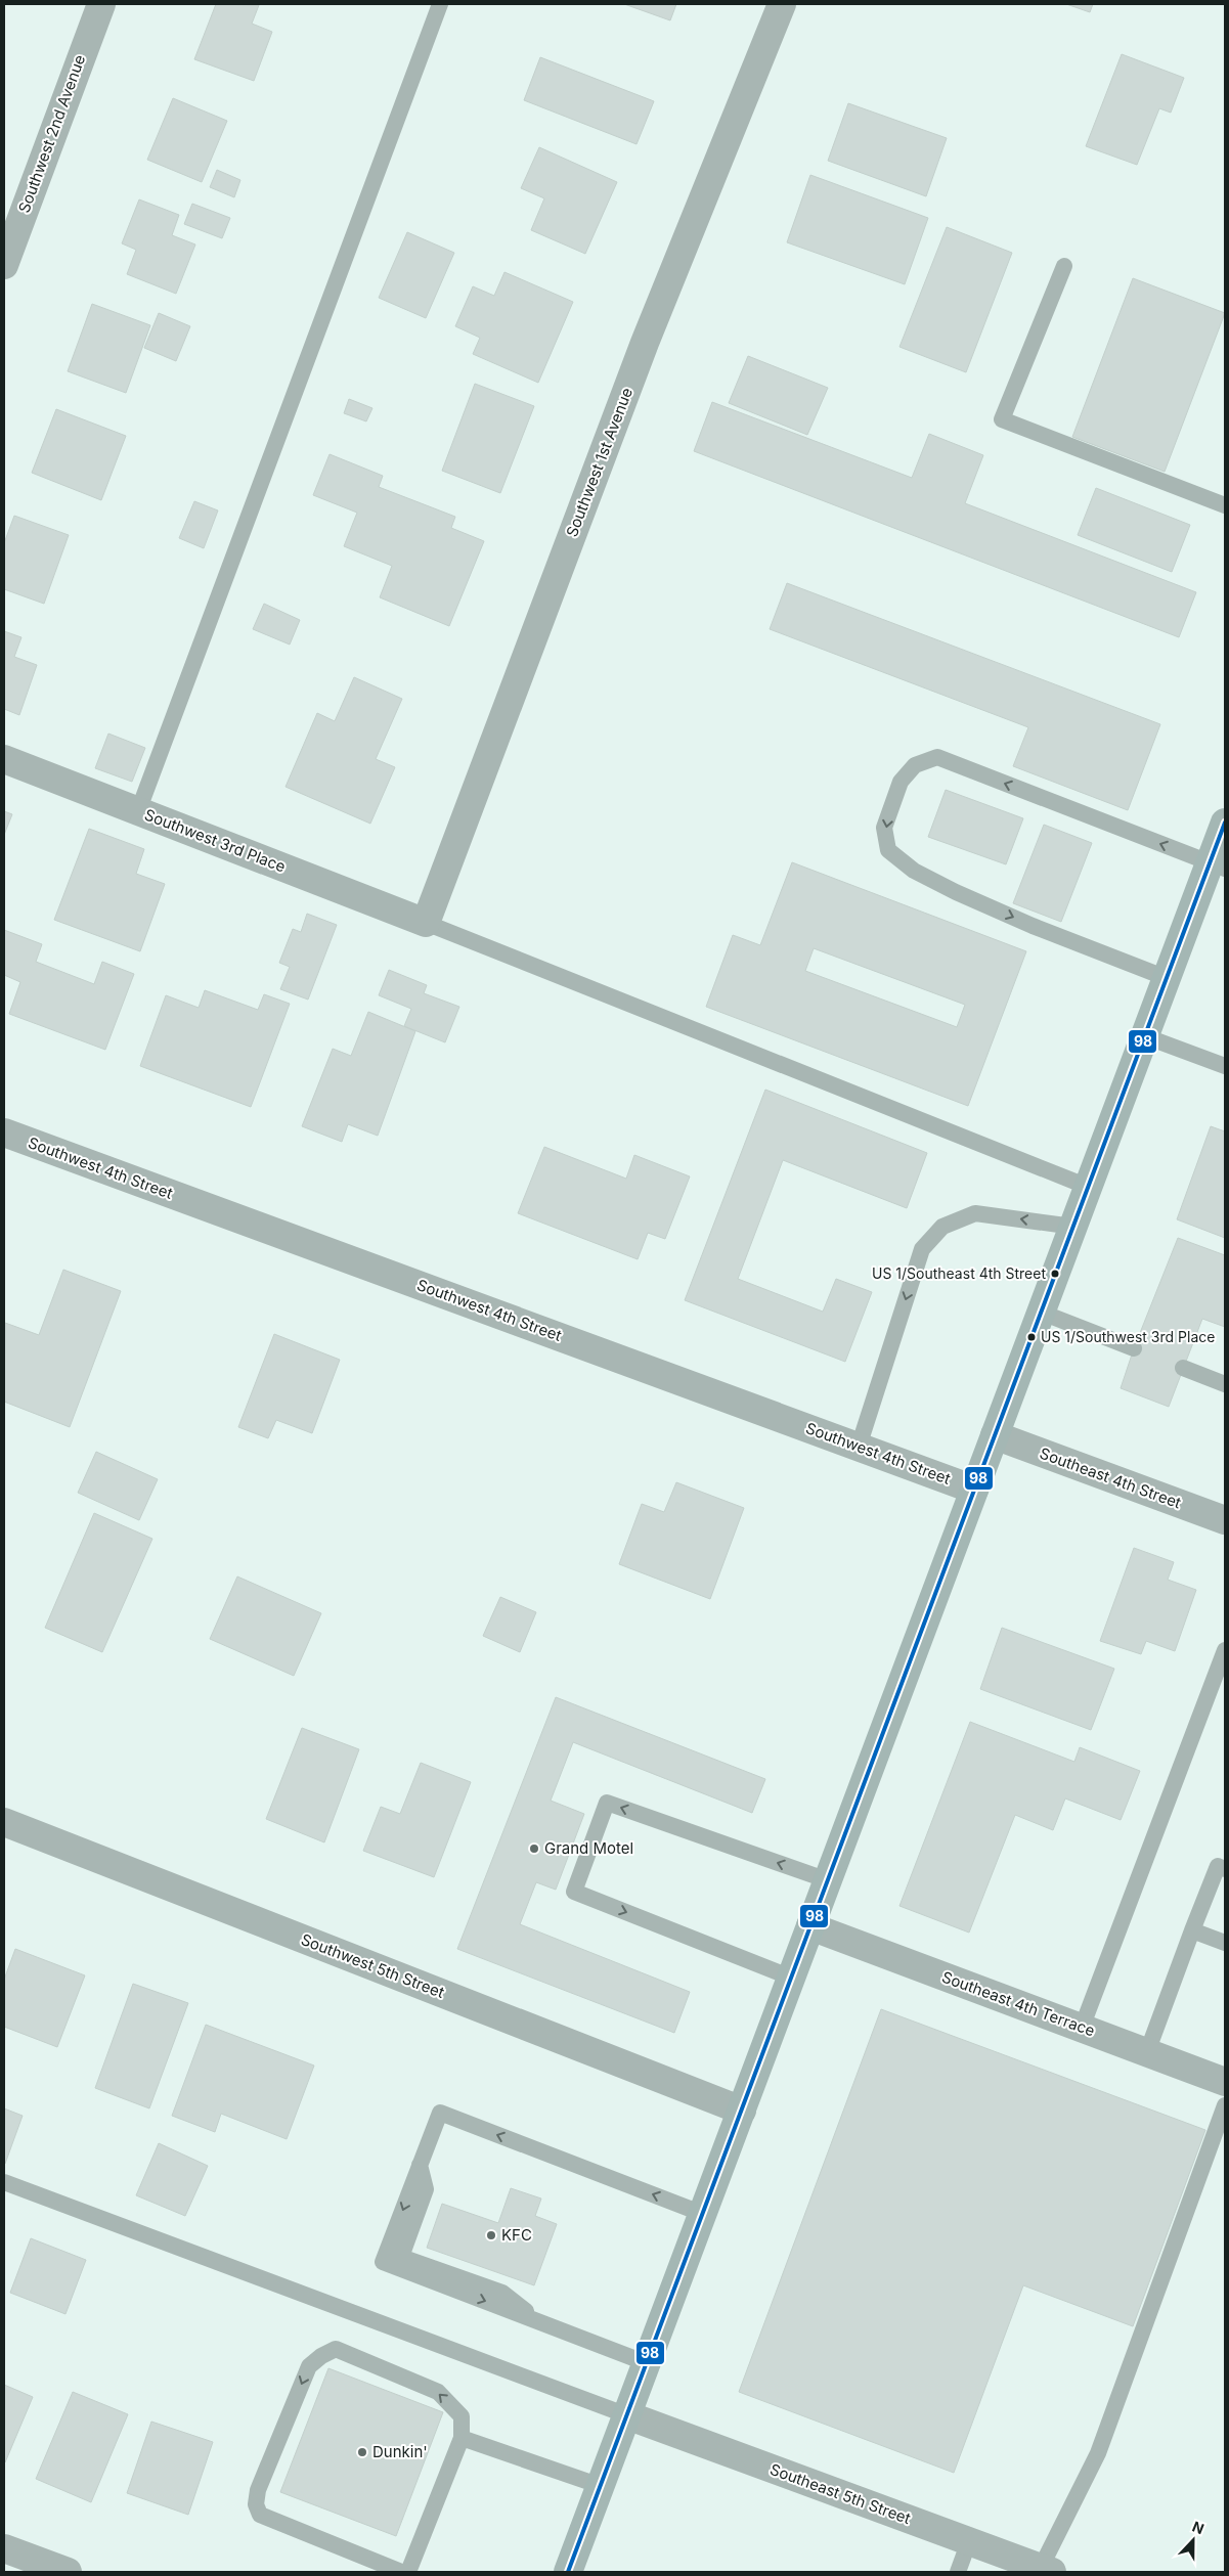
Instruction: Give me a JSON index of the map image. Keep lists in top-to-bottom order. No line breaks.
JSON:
{"streets":{"street":["Southwest 2nd Avenue","Southwest 1st Avenue","Southwest 3rd Place","Southwest 4th Street","Southeast 4th Street","Southwest 5th Street","Southeast 4th Terrace","Southeast 5th Street"]},"crossings":[["Southwest 1st Avenue","Southwest 3rd Place"]],"places":["US 1/Southeast 4th Street","US 1/Southwest 3rd Place","Grand Motel","KFC","Dunkin'"],"lines":["transit line 98"],"north":"top"}
